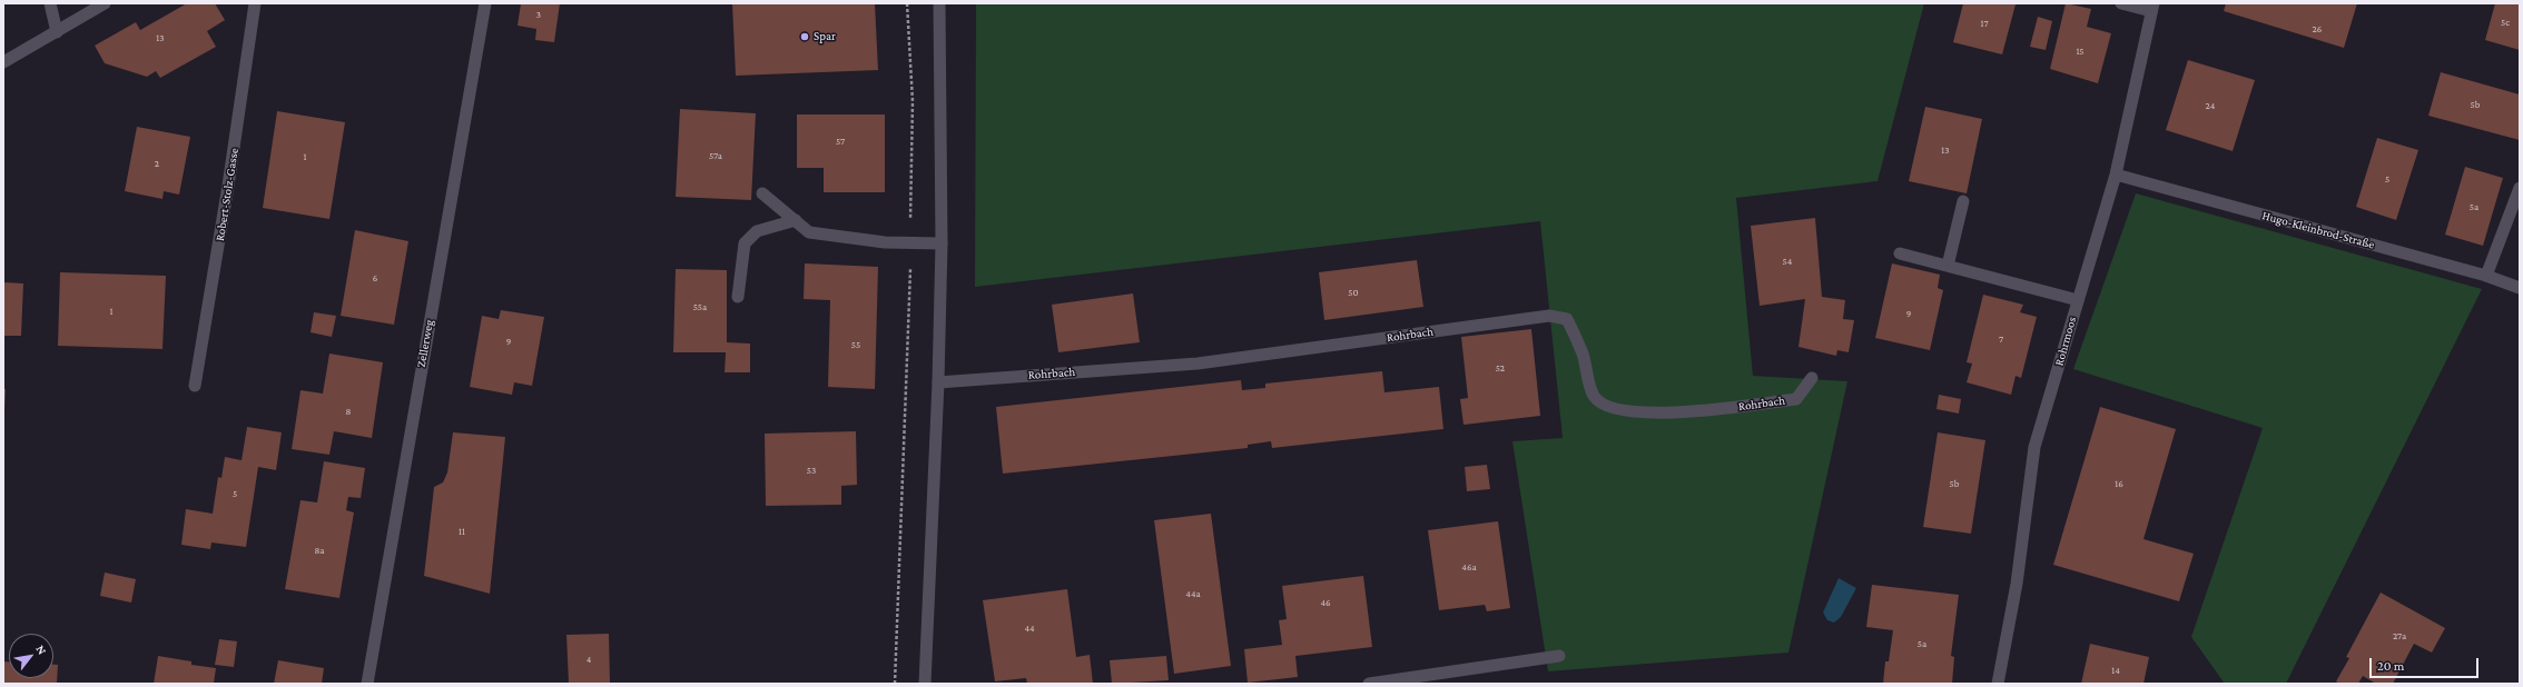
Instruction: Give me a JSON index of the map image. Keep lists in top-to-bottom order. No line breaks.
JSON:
{"streets":{"street":["Robert-Stolz-Gasse","Hugo-Kleinbrod-Straße","Rohrbach","Rohrmoos","Zellerweg"]},"crossings":[["Hugo-Kleinbrod-Straße","Rohrmoos"]],"places":["Spar"],"house_numbers":["3","5c","17","26","13","15","5b","24","57","13","57a","1","2","5","5a","54","6","50","55a","1","9","7","9","55","52","8","53","5b","16","5","11","8a","46a","44a","46","44","27a","5a","4","14"],"scale_bar":"20 m","north":"top right"}
